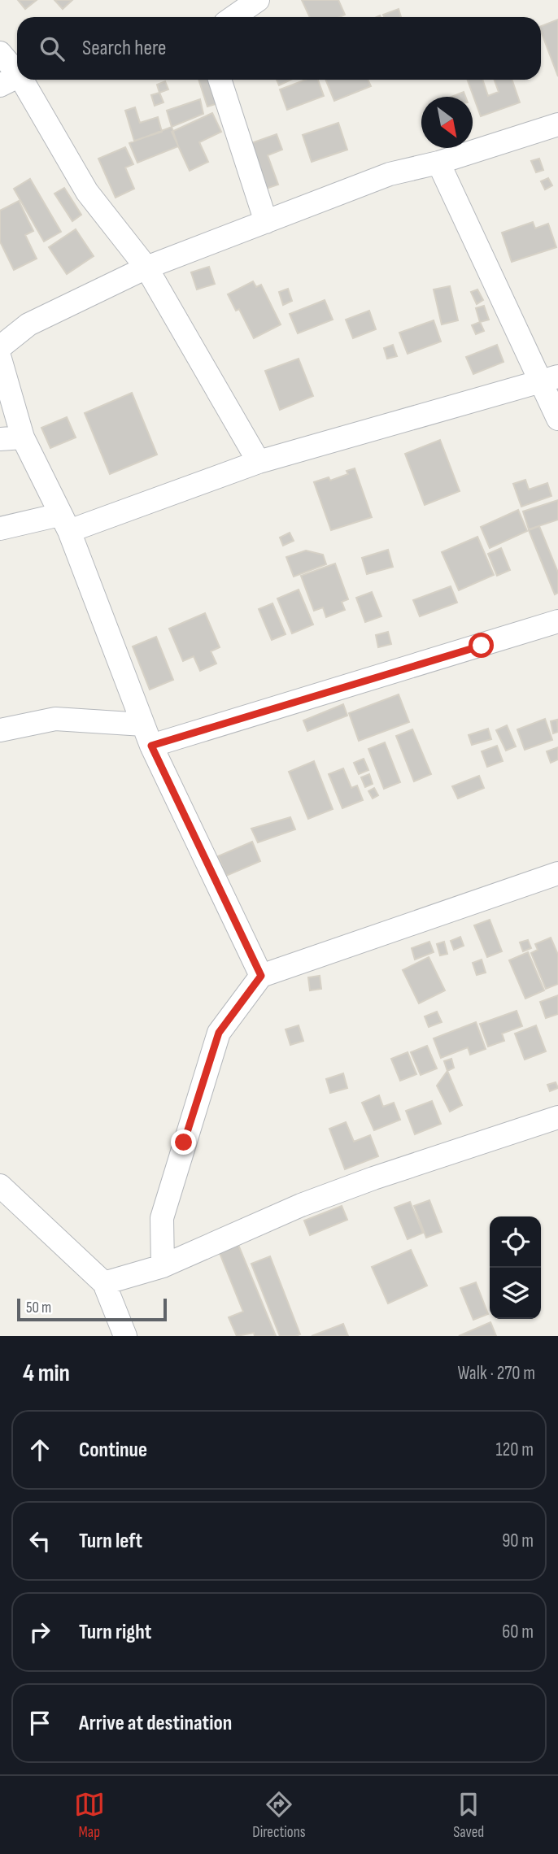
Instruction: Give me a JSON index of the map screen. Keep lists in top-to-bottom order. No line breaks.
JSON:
{"scale_bar":"50 m","north":"bottom right","page":{"search":"Search here","scale":"50 m","heading":["4 min","Walk · 270 m"],"list":[["Continue","120 m"],["Turn left","90 m"],["Turn right","60 m"],"Arrive at destination"],"nav":["Map","Directions","Saved"]}}
